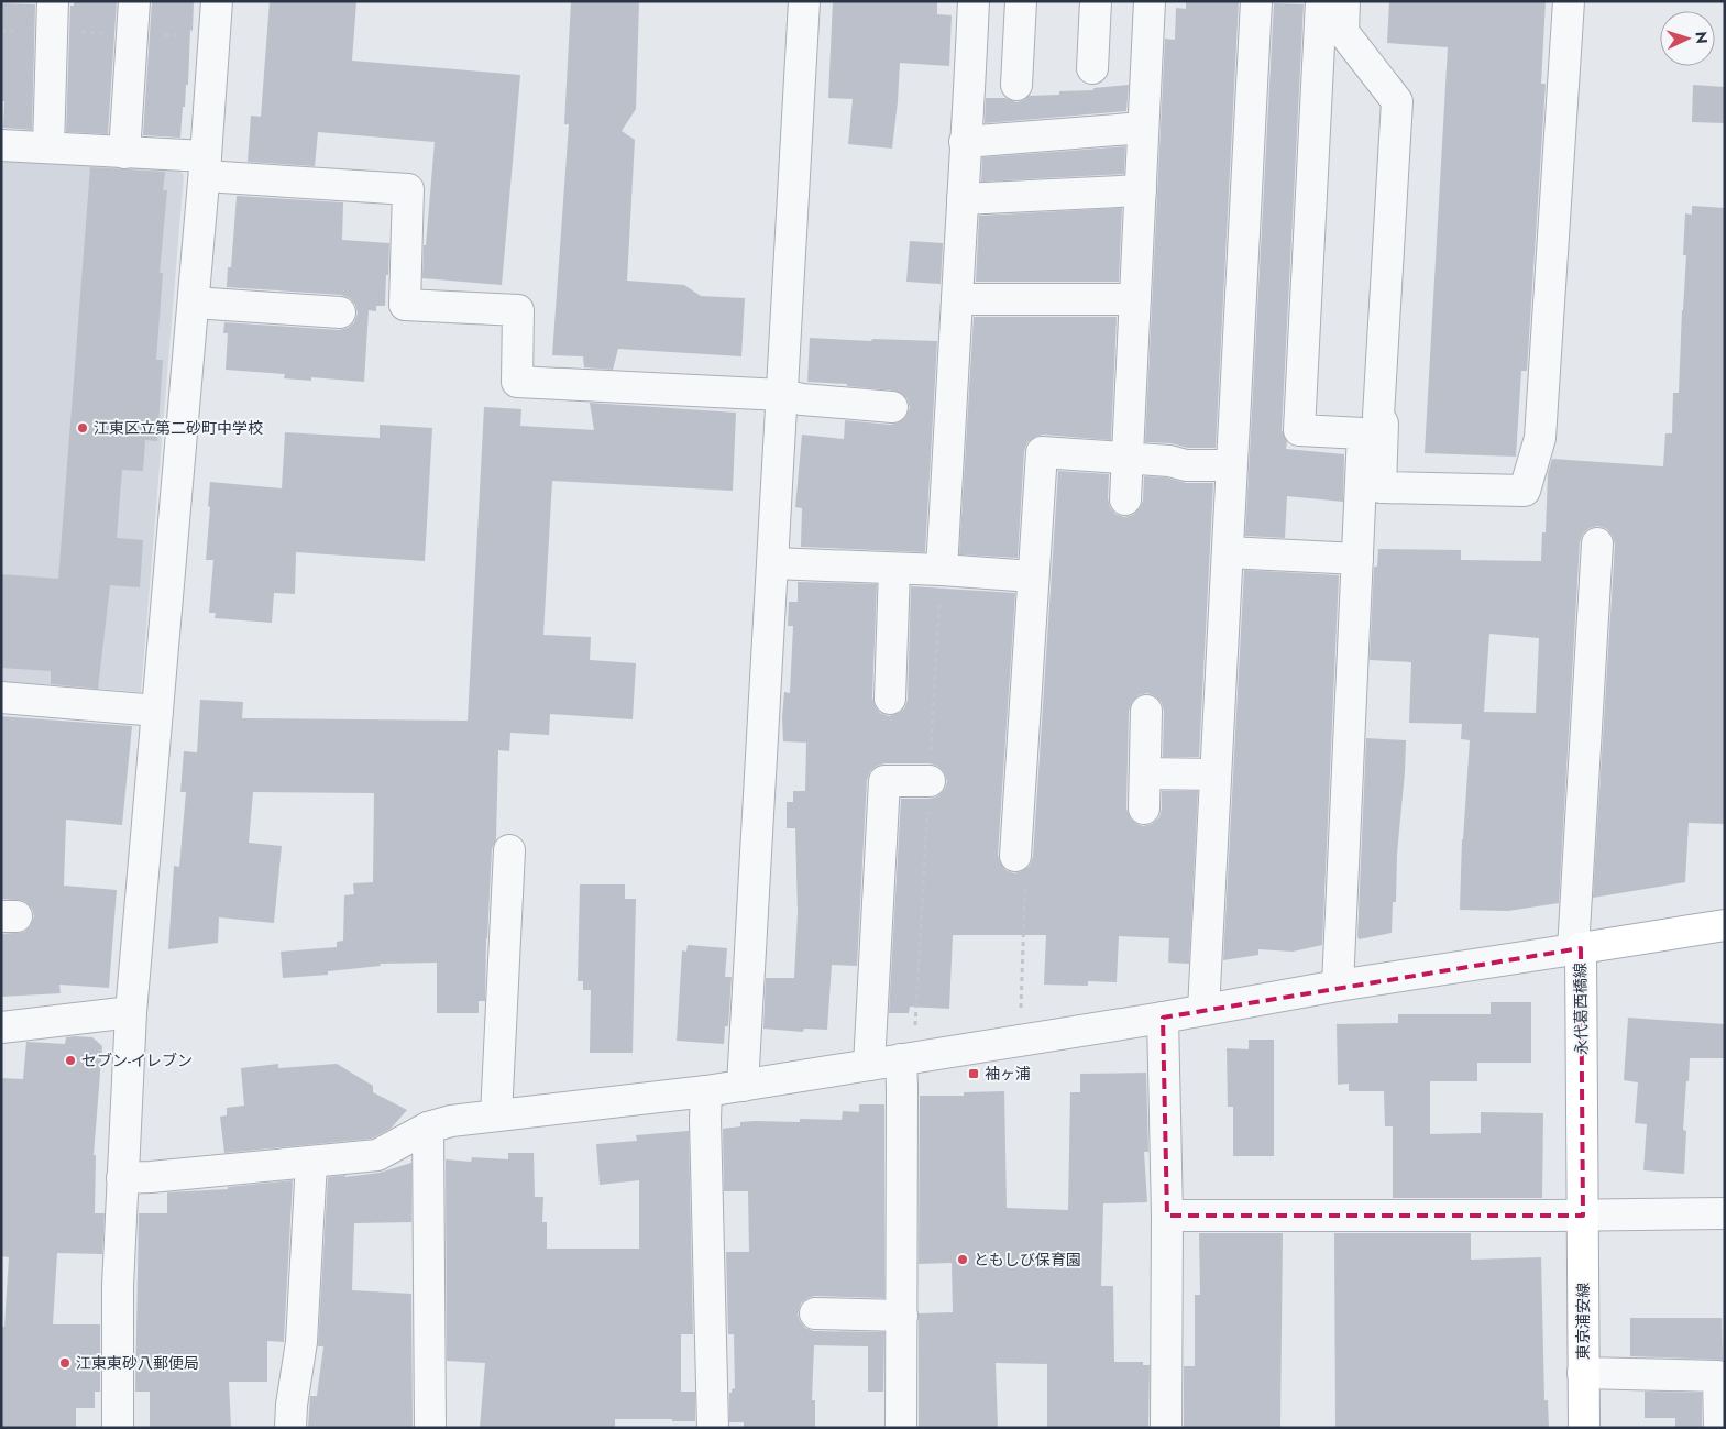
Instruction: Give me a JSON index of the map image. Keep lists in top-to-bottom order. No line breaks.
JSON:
{"streets":{"main road":["永代葛西橋線","東京浦安線"]},"crossings":[["永代葛西橋線","東京浦安線"]],"places":{"other":["江東区立第二砂町中学校","セブン-イレブン","ともしび保育園","江東東砂八郵便局"],"transit":["袖ヶ浦"]},"north":"right"}
